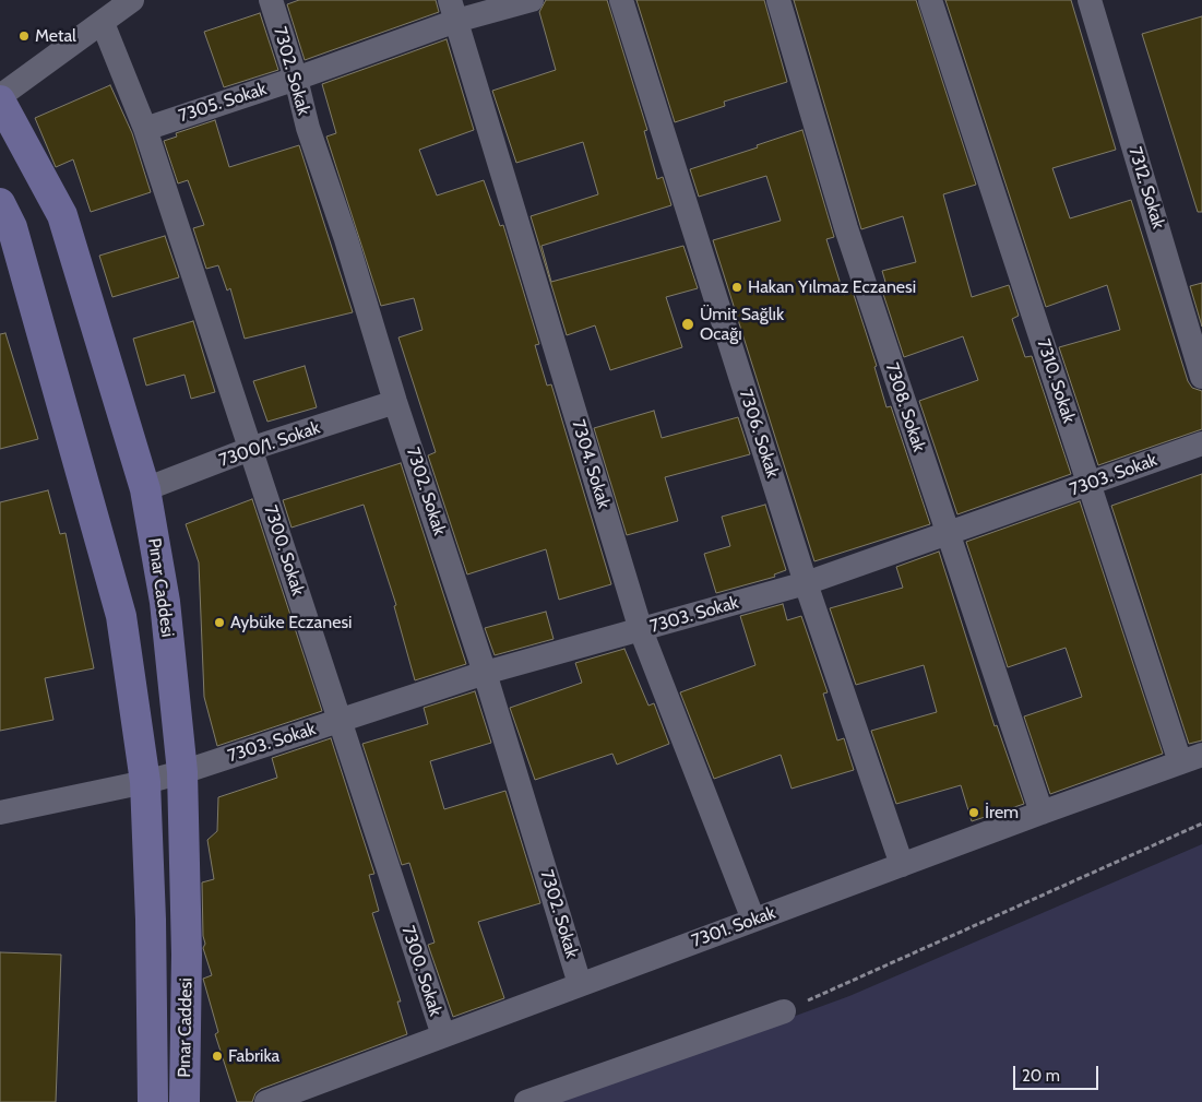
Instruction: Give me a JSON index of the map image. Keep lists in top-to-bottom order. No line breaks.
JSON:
{"streets":{"main road":["Pınar Caddesi"],"street":["7302. Sokak","7305. Sokak","7312. Sokak","7310. Sokak","7308. Sokak","7306. Sokak","7300/1. Sokak","7304. Sokak","7303. Sokak","7300. Sokak","7301. Sokak"]},"crossings":[["7302. Sokak","7305. Sokak"],["7302. Sokak","7300/1. Sokak"],["7302. Sokak","7303. Sokak"],["7302. Sokak","7301. Sokak"],["7305. Sokak","7304. Sokak"],["7305. Sokak","7300. Sokak"],["7310. Sokak","7303. Sokak"],["7310. Sokak","7301. Sokak"],["7308. Sokak","7303. Sokak"],["7308. Sokak","7301. Sokak"],["7306. Sokak","7303. Sokak"],["7306. Sokak","7301. Sokak"],["7300/1. Sokak","7300. Sokak"],["7300/1. Sokak","Pınar Caddesi"],["7304. Sokak","7303. Sokak"],["7304. Sokak","7301. Sokak"],["7303. Sokak","7300. Sokak"],["7303. Sokak","Pınar Caddesi"],["7300. Sokak","7301. Sokak"]],"places":["Metal","Hakan Yılmaz Eczanesi","Ümit Sağlık Ocağı","Aybüke Eczanesi","İrem","Fabrika"],"scale_bar":"20 m"}
